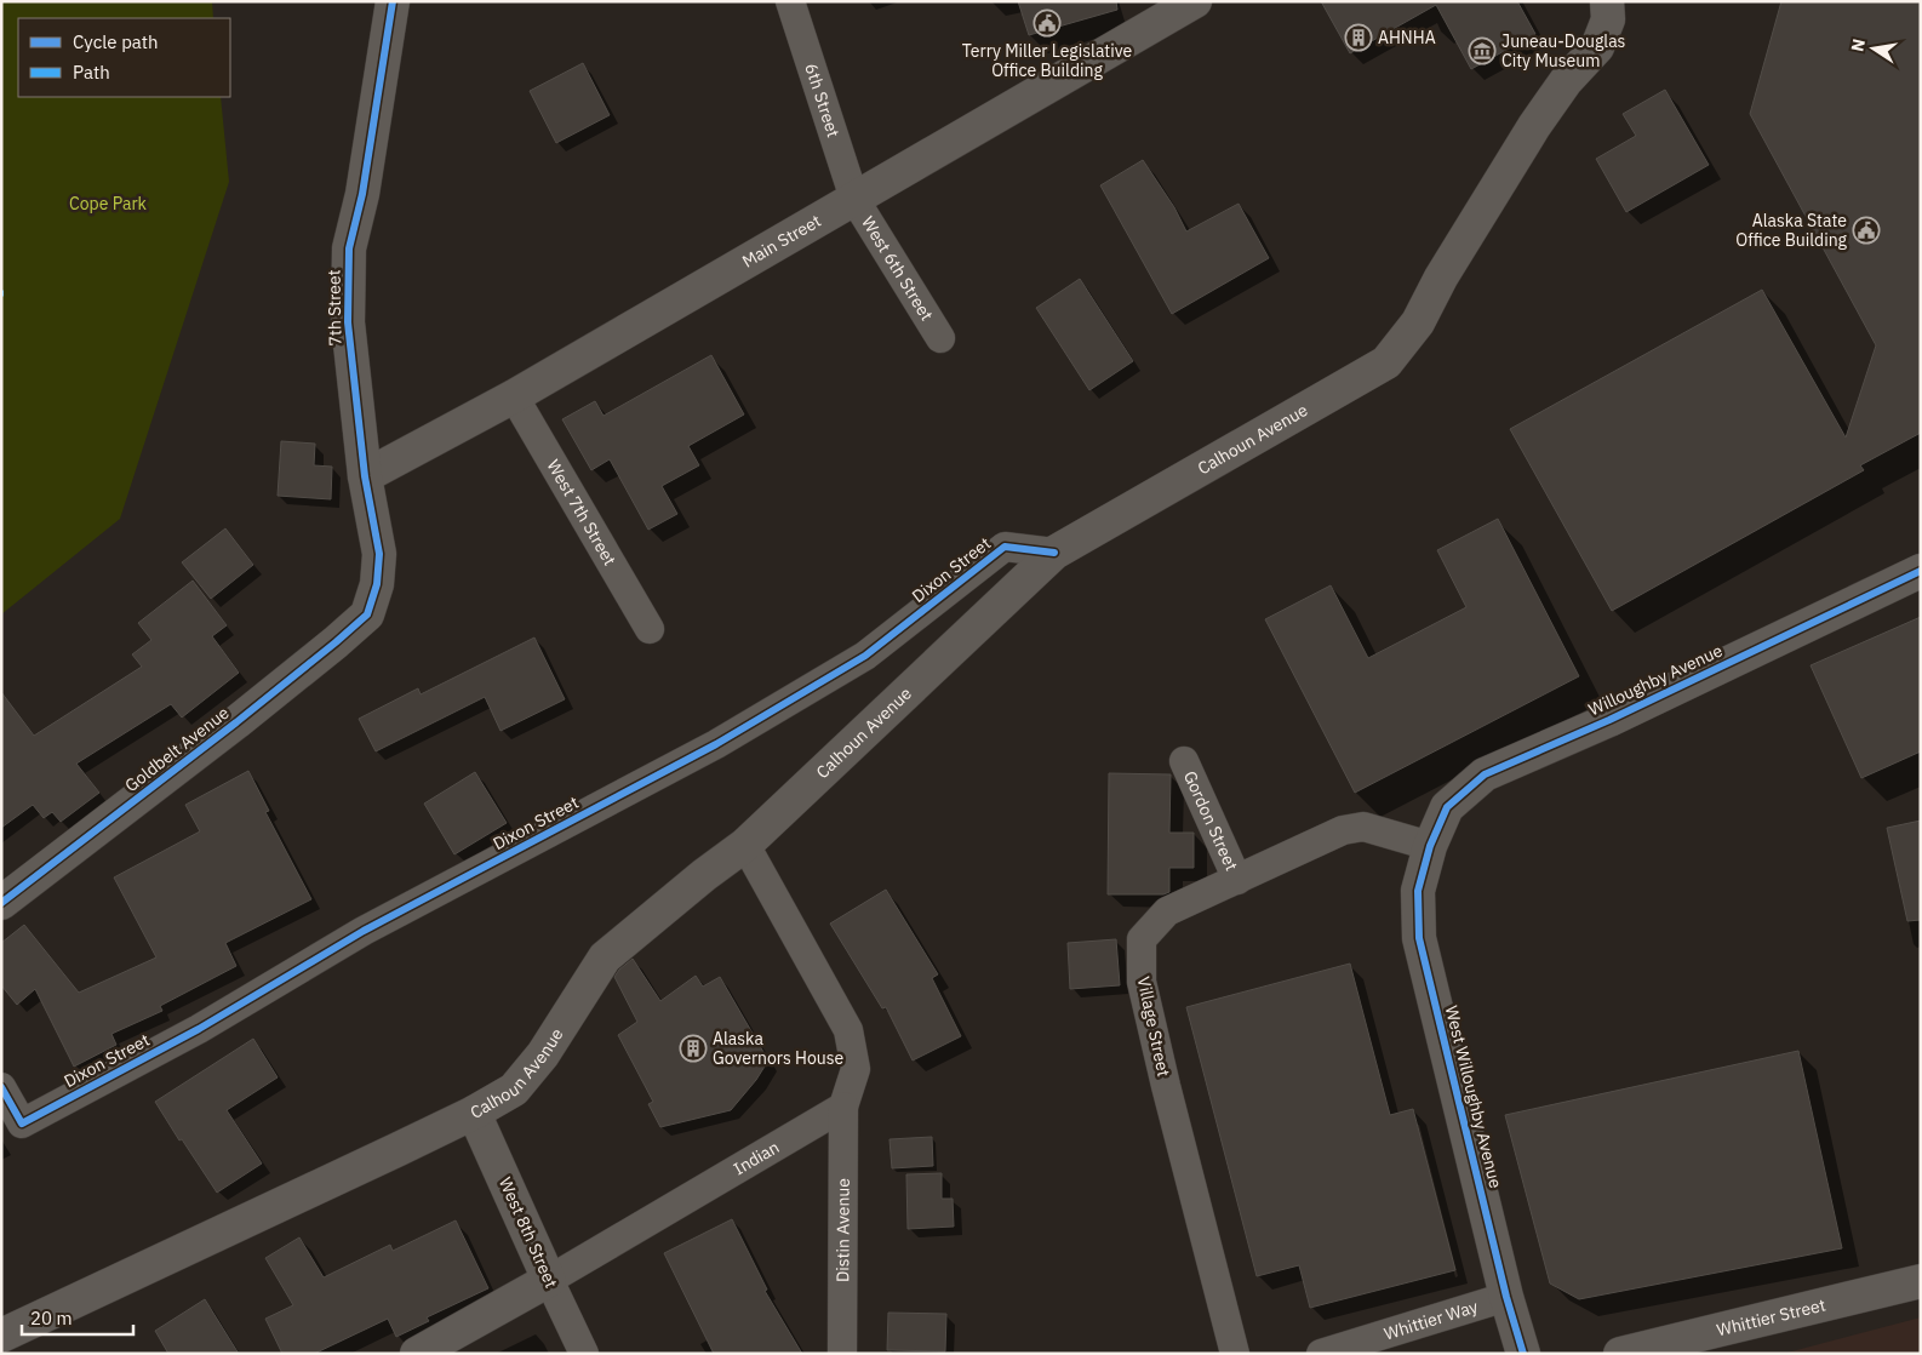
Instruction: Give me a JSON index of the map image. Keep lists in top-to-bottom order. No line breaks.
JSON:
{"streets":{"main road":["Main Street","7th Street","Calhoun Avenue","Willoughby Avenue","Goldbelt Avenue","West Willoughby Avenue","Indian","West 8th Street","Whittier Street"],"street":["6th Street","West 6th Street","West 7th Street","Dixon Street","Gordon Street","Village Street","Distin Avenue","Whittier Way"]},"crossings":[["6th Street","Main Street"],["6th Street","West 6th Street"],["Main Street","West 6th Street"],["Main Street","7th Street"],["Main Street","West 7th Street"],["7th Street","Goldbelt Avenue"],["Calhoun Avenue","Dixon Street"],["Calhoun Avenue","West 8th Street"],["Willoughby Avenue","Village Street"],["Willoughby Avenue","West Willoughby Avenue"],["Gordon Street","Village Street"],["Village Street","West Willoughby Avenue"],["West Willoughby Avenue","Whittier Way"],["Indian","Distin Avenue"],["Indian","West 8th Street"]],"parks":["Cope Park"],"places":{"public building":["Terry Miller Legislative Office Building","Alaska State Office Building"],"building":["AHNHA","Alaska Governors House"],"museum":["Juneau-Douglas City Museum"]},"legend":["Cycle path","Path"],"scale_bar":"20 m","north":"left"}
